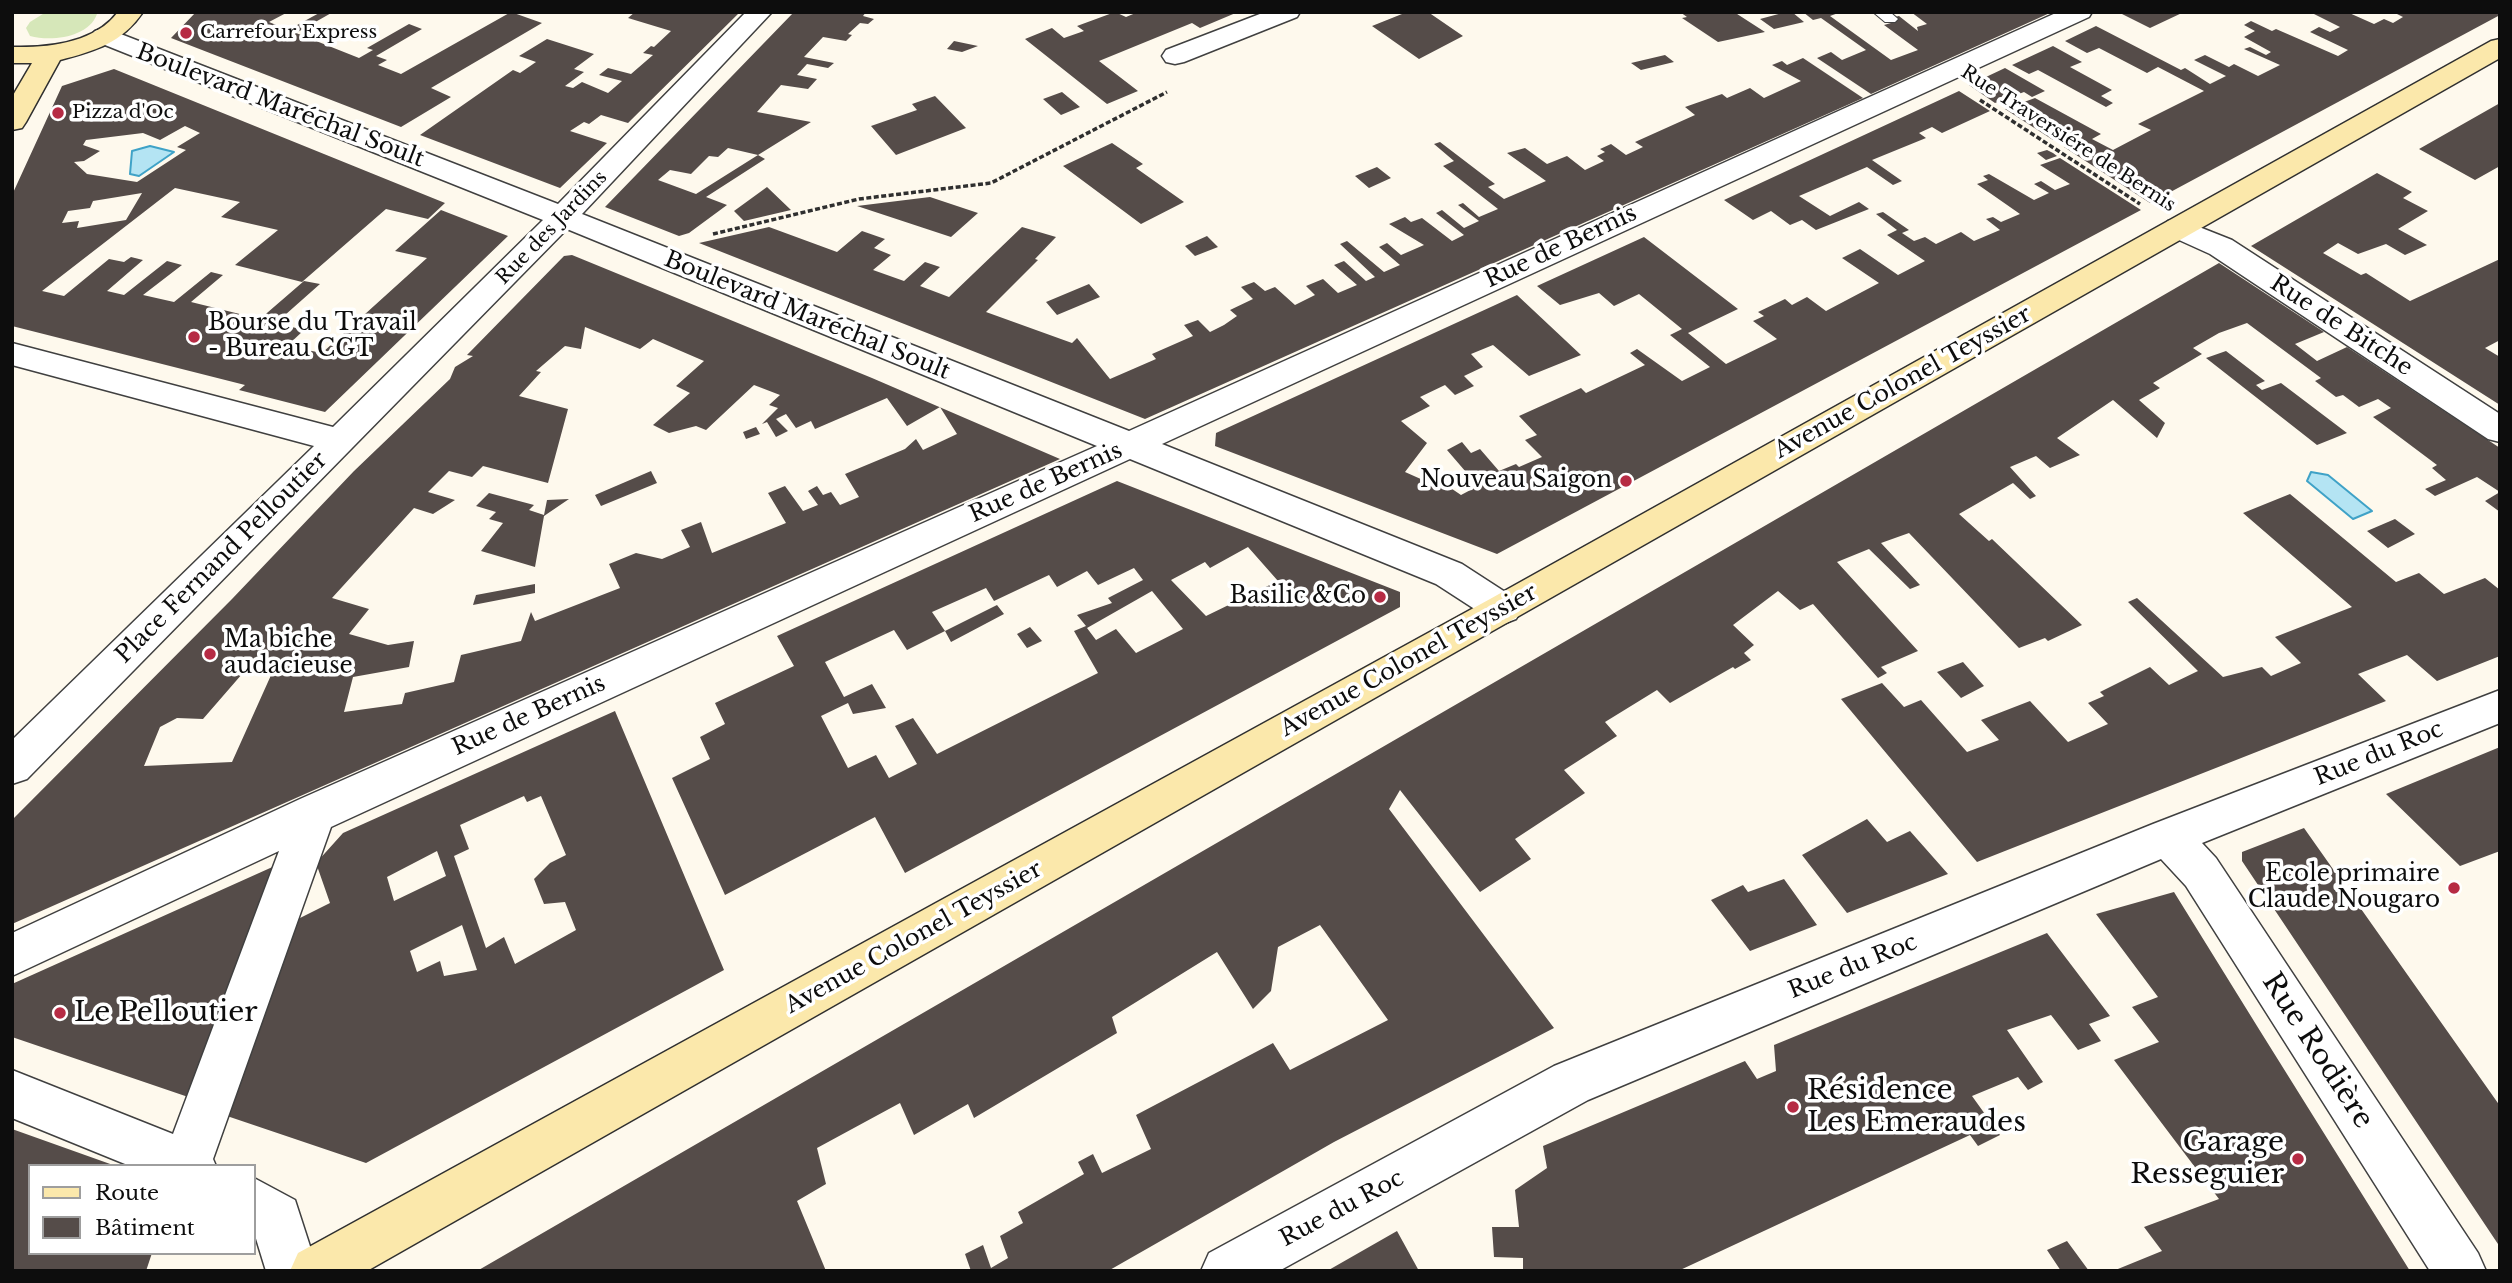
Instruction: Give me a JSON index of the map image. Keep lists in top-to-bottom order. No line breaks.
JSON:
{"streets":{"main road":["Avenue Colonel Teyssier"],"street":["Boulevard Maréchal Soult","Rue des Jardins","Rue de Bernis","Rue de Bitche","Place Fernand Pelloutier","Rue du Roc","Rue Rodière"],"path":["Rue Traversiére de Bernis"]},"crossings":[["Boulevard Maréchal Soult","Rue des Jardins"],["Boulevard Maréchal Soult","Rue de Bernis"],["Boulevard Maréchal Soult","Avenue Colonel Teyssier"],["Rue Traversiére de Bernis","Rue de Bernis"],["Rue Traversiére de Bernis","Rue de Bitche"],["Rue Traversiére de Bernis","Avenue Colonel Teyssier"],["Rue des Jardins","Place Fernand Pelloutier"],["Rue de Bitche","Avenue Colonel Teyssier"],["Rue du Roc","Rue Rodière"]],"places":["Carrefour Express","Pizza d'Oc","Bourse du Travail - Bureau CGT","Nouveau Saigon","Basilic &Co","Ma biche audacieuse","Ecole primaire Claude Nougaro","Le Pelloutier","Résidence Les Emeraudes","Garage Resseguier"],"legend":["Route","Bâtiment"]}
